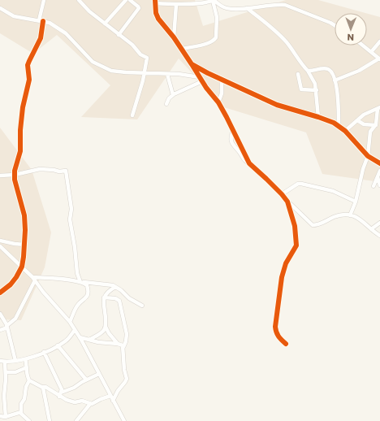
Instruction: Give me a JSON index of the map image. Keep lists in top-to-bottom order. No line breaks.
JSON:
{"north":"bottom"}
